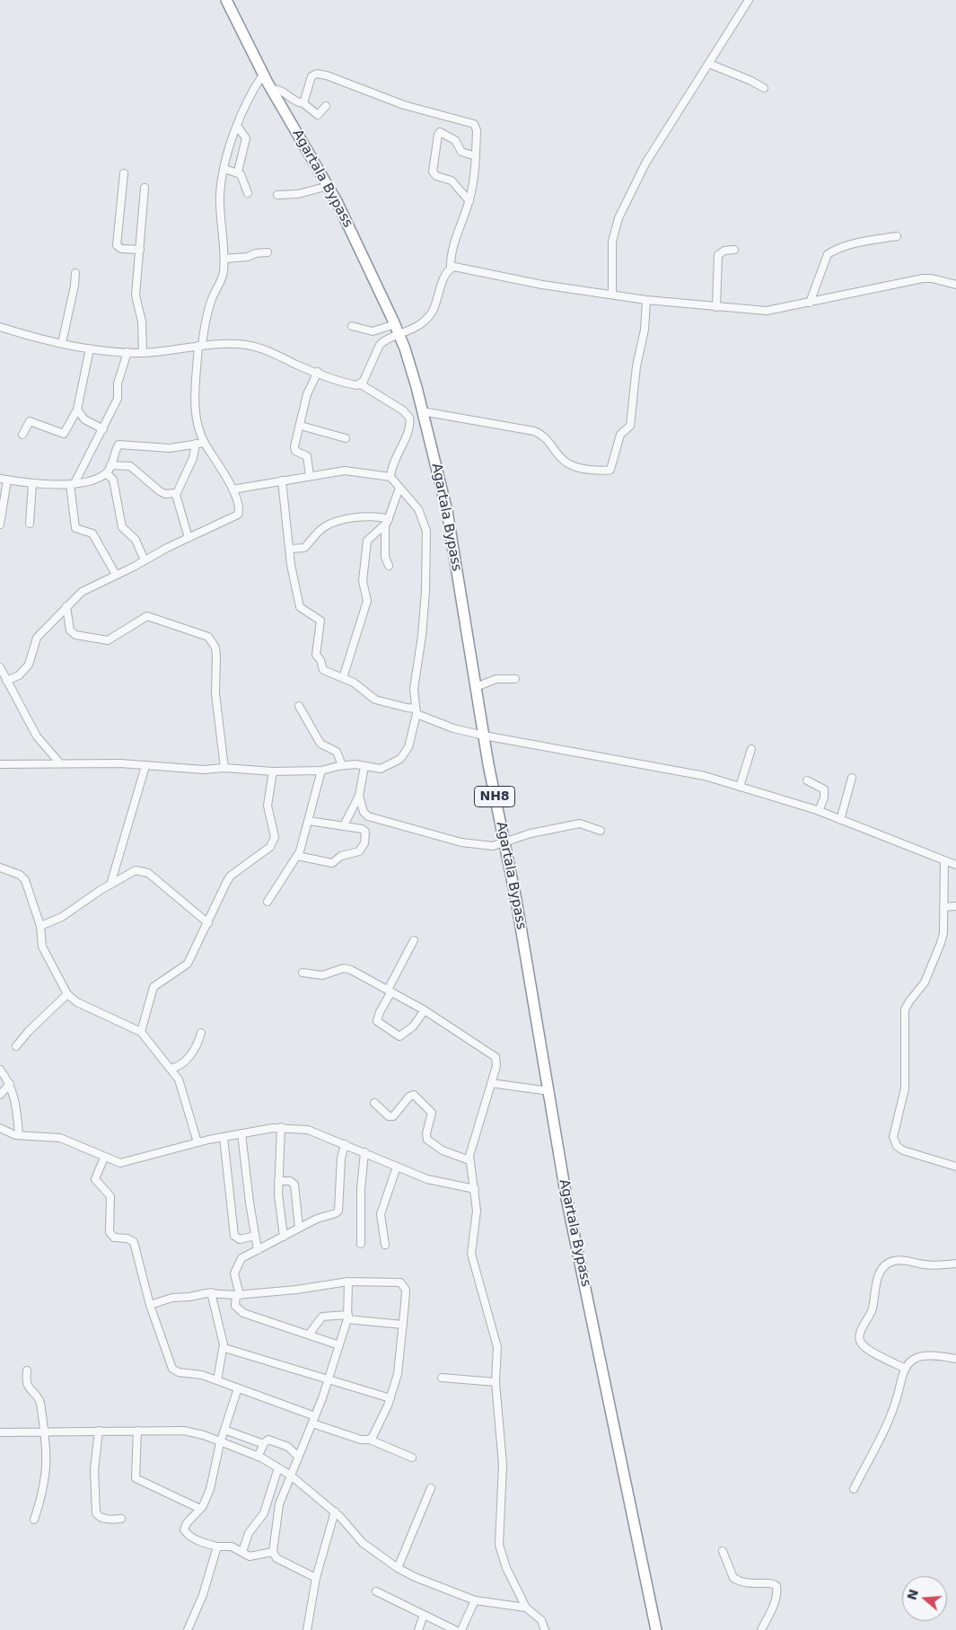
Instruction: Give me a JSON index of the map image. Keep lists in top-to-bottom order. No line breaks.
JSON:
{"streets":{"highway":["Agartala Bypass","NH8"]},"north":"left"}
